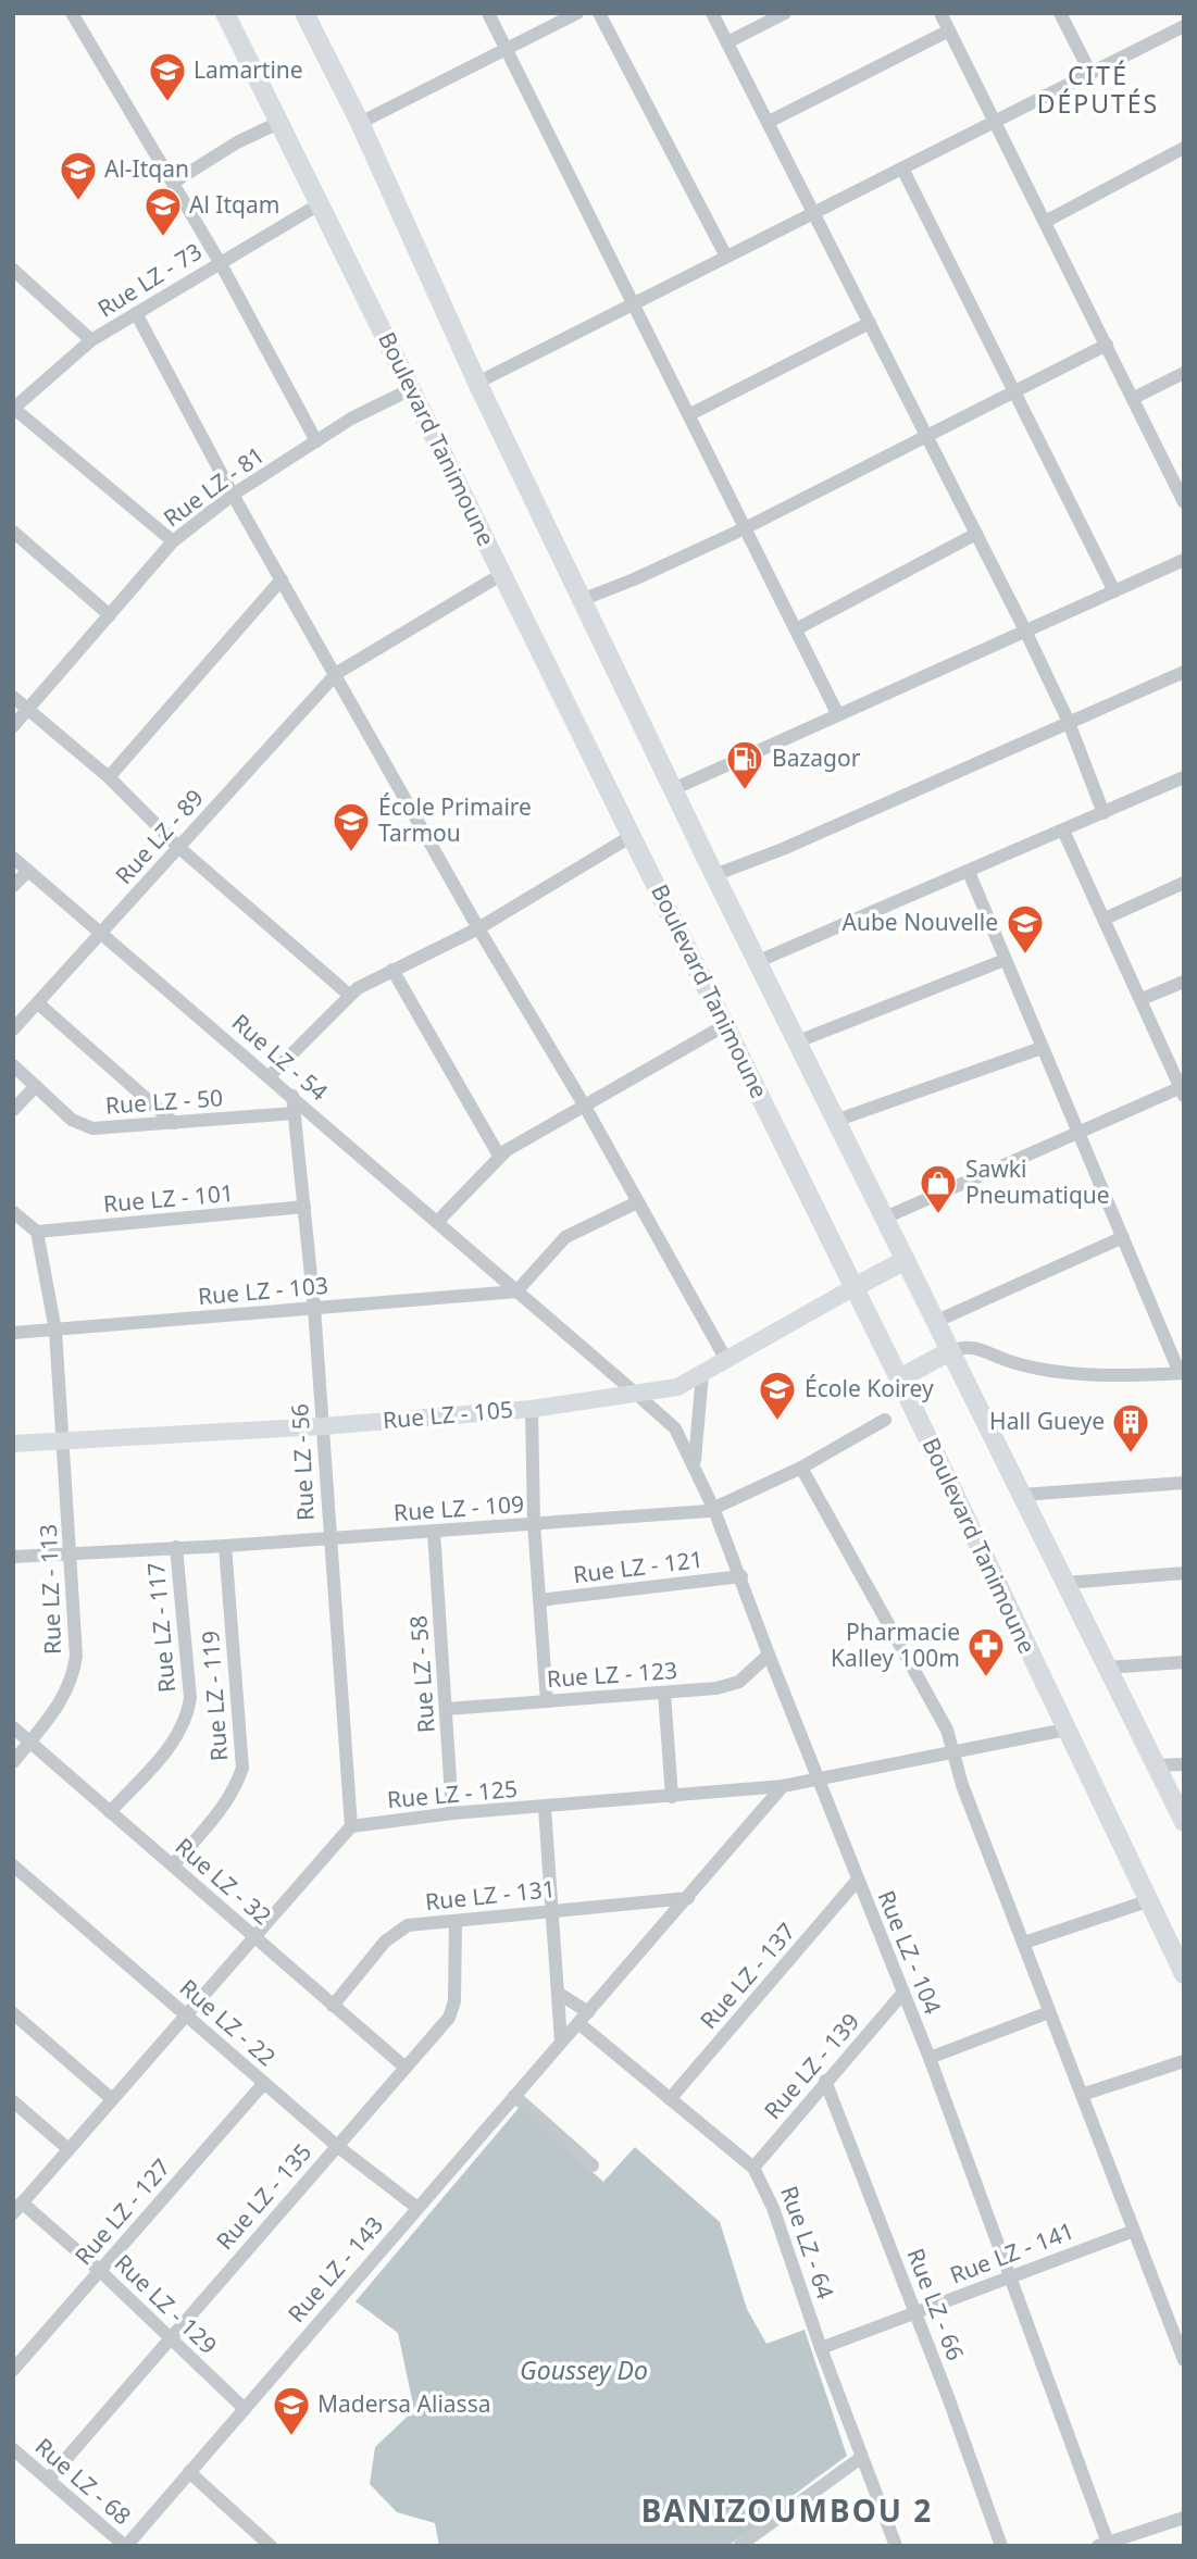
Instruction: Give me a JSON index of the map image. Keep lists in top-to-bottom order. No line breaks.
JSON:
{"streets":{"main road":["Boulevard Tanimoune","Rue LZ - 105"],"street":["Rue LZ - 73","Rue LZ - 81","Rue LZ - 89","Rue LZ - 54","Rue LZ - 50","Rue LZ - 101","Rue LZ - 103","Rue LZ - 56","Rue LZ - 109","Rue LZ - 121","Rue LZ - 113","Rue LZ - 117","Rue LZ - 58","Rue LZ - 123","Rue LZ - 119","Rue LZ - 125","Rue LZ - 32","Rue LZ - 131","Rue LZ - 104","Rue LZ - 137","Rue LZ - 22","Rue LZ - 139","Rue LZ - 135","Rue LZ - 127","Rue LZ - 64","Rue LZ - 141","Rue LZ - 143","Rue LZ - 129","Rue LZ - 66","Rue LZ - 68"]},"crossings":[["Rue LZ - 73","Boulevard Tanimoune"],["Boulevard Tanimoune","Rue LZ - 81"],["Boulevard Tanimoune","Rue LZ - 89"],["Boulevard Tanimoune","Rue LZ - 105"],["Boulevard Tanimoune","Rue LZ - 125"],["Rue LZ - 89","Rue LZ - 54"],["Rue LZ - 54","Rue LZ - 103"],["Rue LZ - 54","Rue LZ - 105"],["Rue LZ - 54","Rue LZ - 56"],["Rue LZ - 54","Rue LZ - 104"],["Rue LZ - 50","Rue LZ - 56"],["Rue LZ - 101","Rue LZ - 56"],["Rue LZ - 101","Rue LZ - 113"],["Rue LZ - 103","Rue LZ - 56"],["Rue LZ - 103","Rue LZ - 113"],["Rue LZ - 105","Rue LZ - 56"],["Rue LZ - 105","Rue LZ - 113"],["Rue LZ - 105","Rue LZ - 104"],["Rue LZ - 56","Rue LZ - 109"],["Rue LZ - 56","Rue LZ - 125"],["Rue LZ - 109","Rue LZ - 113"],["Rue LZ - 109","Rue LZ - 117"],["Rue LZ - 109","Rue LZ - 58"],["Rue LZ - 109","Rue LZ - 119"],["Rue LZ - 109","Rue LZ - 104"],["Rue LZ - 121","Rue LZ - 104"],["Rue LZ - 113","Rue LZ - 32"],["Rue LZ - 117","Rue LZ - 32"],["Rue LZ - 58","Rue LZ - 123"],["Rue LZ - 58","Rue LZ - 125"],["Rue LZ - 123","Rue LZ - 104"],["Rue LZ - 119","Rue LZ - 32"],["Rue LZ - 125","Rue LZ - 104"],["Rue LZ - 32","Rue LZ - 131"],["Rue LZ - 32","Rue LZ - 135"],["Rue LZ - 131","Rue LZ - 135"],["Rue LZ - 104","Rue LZ - 137"],["Rue LZ - 104","Rue LZ - 139"],["Rue LZ - 104","Rue LZ - 141"],["Rue LZ - 137","Rue LZ - 64"],["Rue LZ - 22","Rue LZ - 135"],["Rue LZ - 22","Rue LZ - 127"],["Rue LZ - 22","Rue LZ - 143"],["Rue LZ - 139","Rue LZ - 64"],["Rue LZ - 139","Rue LZ - 66"],["Rue LZ - 135","Rue LZ - 129"],["Rue LZ - 135","Rue LZ - 68"],["Rue LZ - 127","Rue LZ - 129"],["Rue LZ - 64","Rue LZ - 141"],["Rue LZ - 64","Rue LZ - 143"],["Rue LZ - 141","Rue LZ - 66"],["Rue LZ - 143","Rue LZ - 129"],["Rue LZ - 143","Rue LZ - 68"]],"districts":["CITÉ DÉPUTÉS","BANIZOUMBOU 2"],"water":["Goussey Do"],"places":{"school or university":["Lamartine","Al-Itqan","Al Itqam","École Primaire Tarmou","Aube Nouvelle","École Koirey","Madersa Aliassa"],"fuel station":["Bazagor"],"shop":["Sawki Pneumatique"],"building":["Hall Gueye"],"pharmacy":["Pharmacie Kalley 100m"]}}
